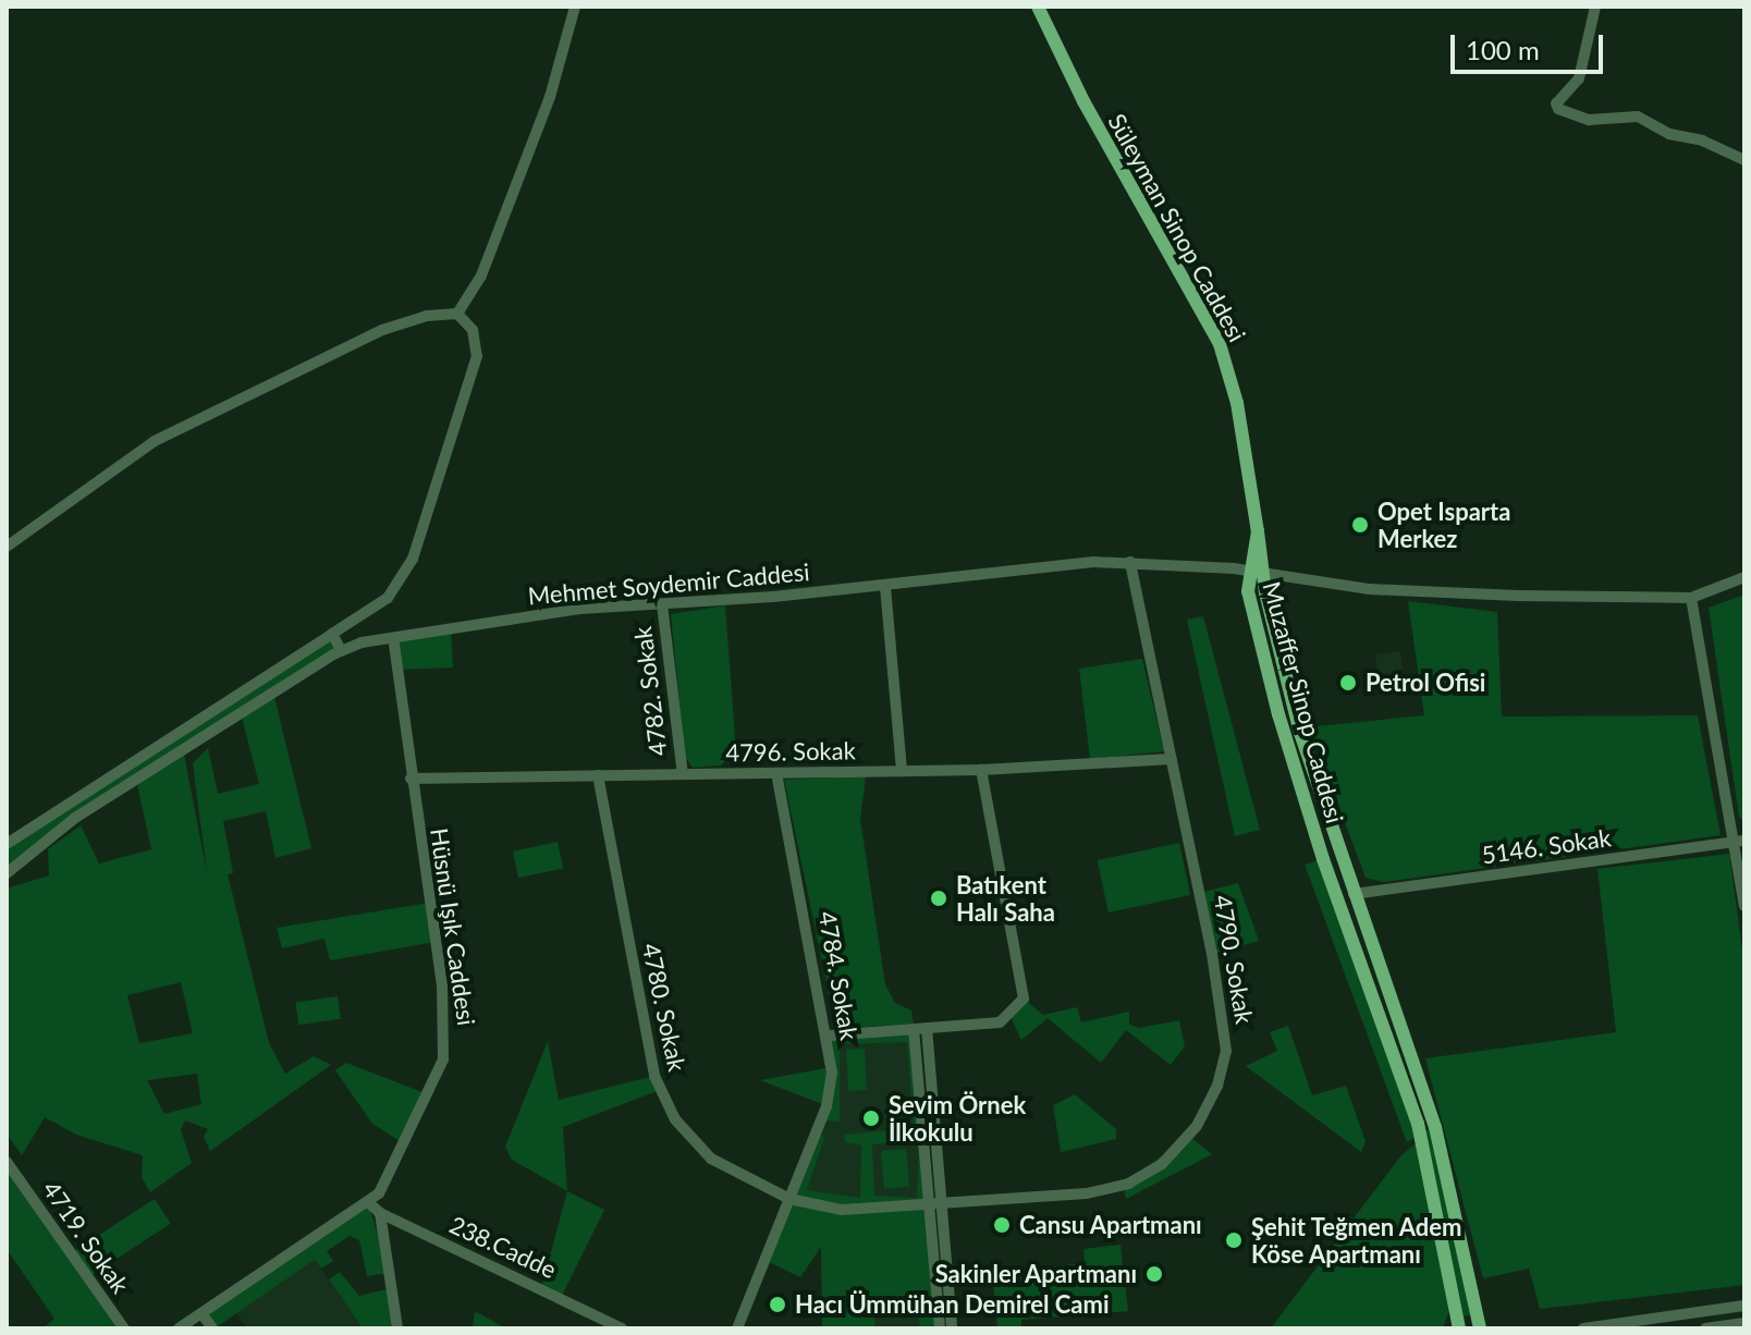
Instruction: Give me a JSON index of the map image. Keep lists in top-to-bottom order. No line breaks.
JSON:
{"streets":{"main road":["Süleyman Sinop Caddesi","Muzaffer Sinop Caddesi"],"street":["Mehmet Soydemir Caddesi","4782. Sokak","4796. Sokak","5146. Sokak","Hüsnü Işık Caddesi","4790. Sokak","4784. Sokak","4780. Sokak","4719. Sokak","238.Cadde"]},"crossings":[["Süleyman Sinop Caddesi","Muzaffer Sinop Caddesi"],["Mehmet Soydemir Caddesi","4782. Sokak"],["Mehmet Soydemir Caddesi","Muzaffer Sinop Caddesi"],["Mehmet Soydemir Caddesi","Hüsnü Işık Caddesi"],["Mehmet Soydemir Caddesi","4790. Sokak"],["4782. Sokak","4796. Sokak"],["Muzaffer Sinop Caddesi","5146. Sokak"],["4796. Sokak","Hüsnü Işık Caddesi"],["4796. Sokak","4790. Sokak"],["4796. Sokak","4784. Sokak"],["4796. Sokak","4780. Sokak"],["Hüsnü Işık Caddesi","238.Cadde"],["4790. Sokak","4780. Sokak"],["4784. Sokak","4780. Sokak"]],"places":["Opet Isparta Merkez","Petrol Ofisi","Batıkent Halı Saha","Sevim Örnek İlkokulu","Cansu Apartmanı","Şehit Teğmen Adem Köse Apartmanı","Sakinler Apartmanı","Hacı Ümmühan Demirel Cami"],"scale_bar":"100 m"}
